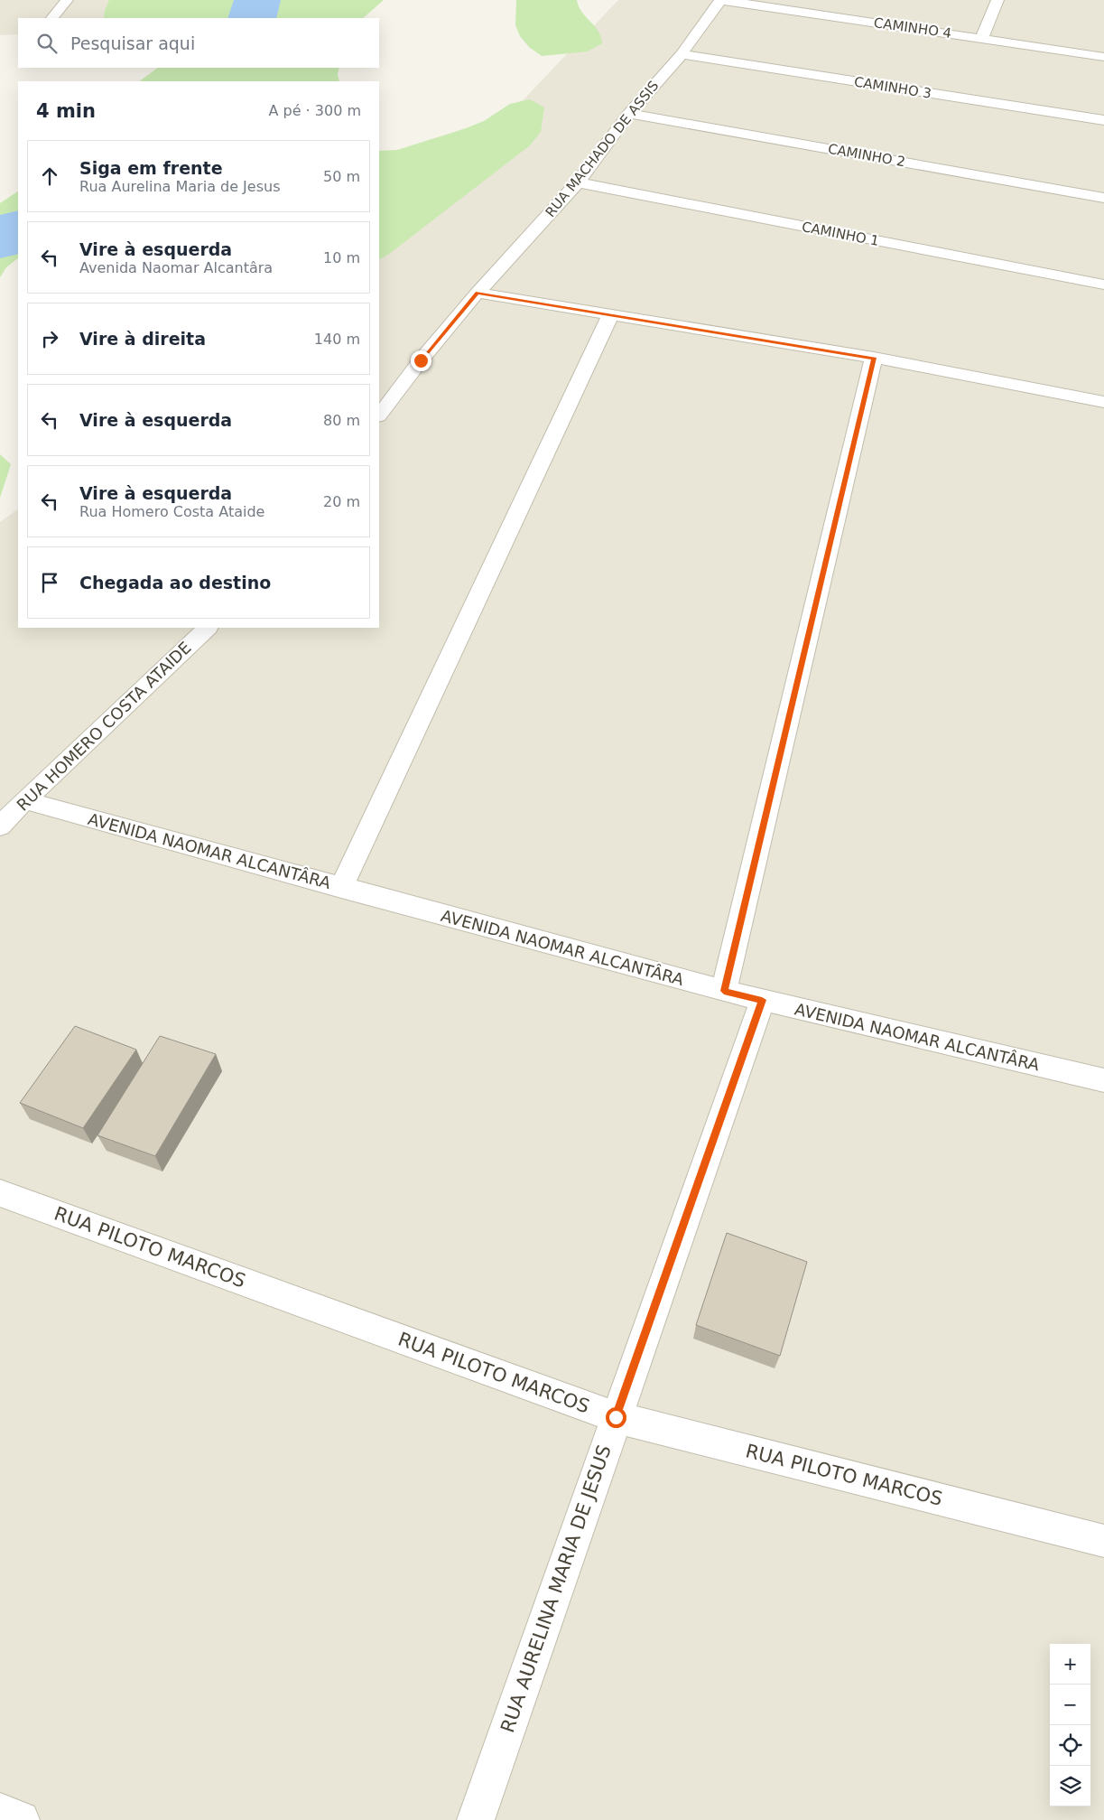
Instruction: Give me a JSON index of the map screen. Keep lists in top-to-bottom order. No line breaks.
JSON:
{"streets":{"street":["CAMINHO 4","CAMINHO 3","RUA MACHADO DE ASSIS","CAMINHO 2","CAMINHO 1","RUA HOMERO COSTA ATAIDE","AVENIDA NAOMAR ALCANTÂRA","RUA PILOTO MARCOS","RUA AURELINA MARIA DE JESUS"]},"crossings":[["CAMINHO 4","RUA MACHADO DE ASSIS"],["CAMINHO 3","RUA MACHADO DE ASSIS"],["RUA MACHADO DE ASSIS","CAMINHO 2"],["RUA MACHADO DE ASSIS","CAMINHO 1"],["RUA HOMERO COSTA ATAIDE","AVENIDA NAOMAR ALCANTÂRA"],["AVENIDA NAOMAR ALCANTÂRA","RUA AURELINA MARIA DE JESUS"],["RUA PILOTO MARCOS","RUA AURELINA MARIA DE JESUS"]],"page":{"search":"Pesquisar aqui","heading":["4 min","A pé · 300 m"],"list":[["Siga em frente","Rua Aurelina Maria de Jesus","50 m"],["Vire à esquerda","Avenida Naomar Alcantâra","10 m"],["Vire à direita","140 m"],["Vire à esquerda","80 m"],["Vire à esquerda","Rua Homero Costa Ataide","20 m"],"Chegada ao destino"],"map_buttons":["+","−"]}}
